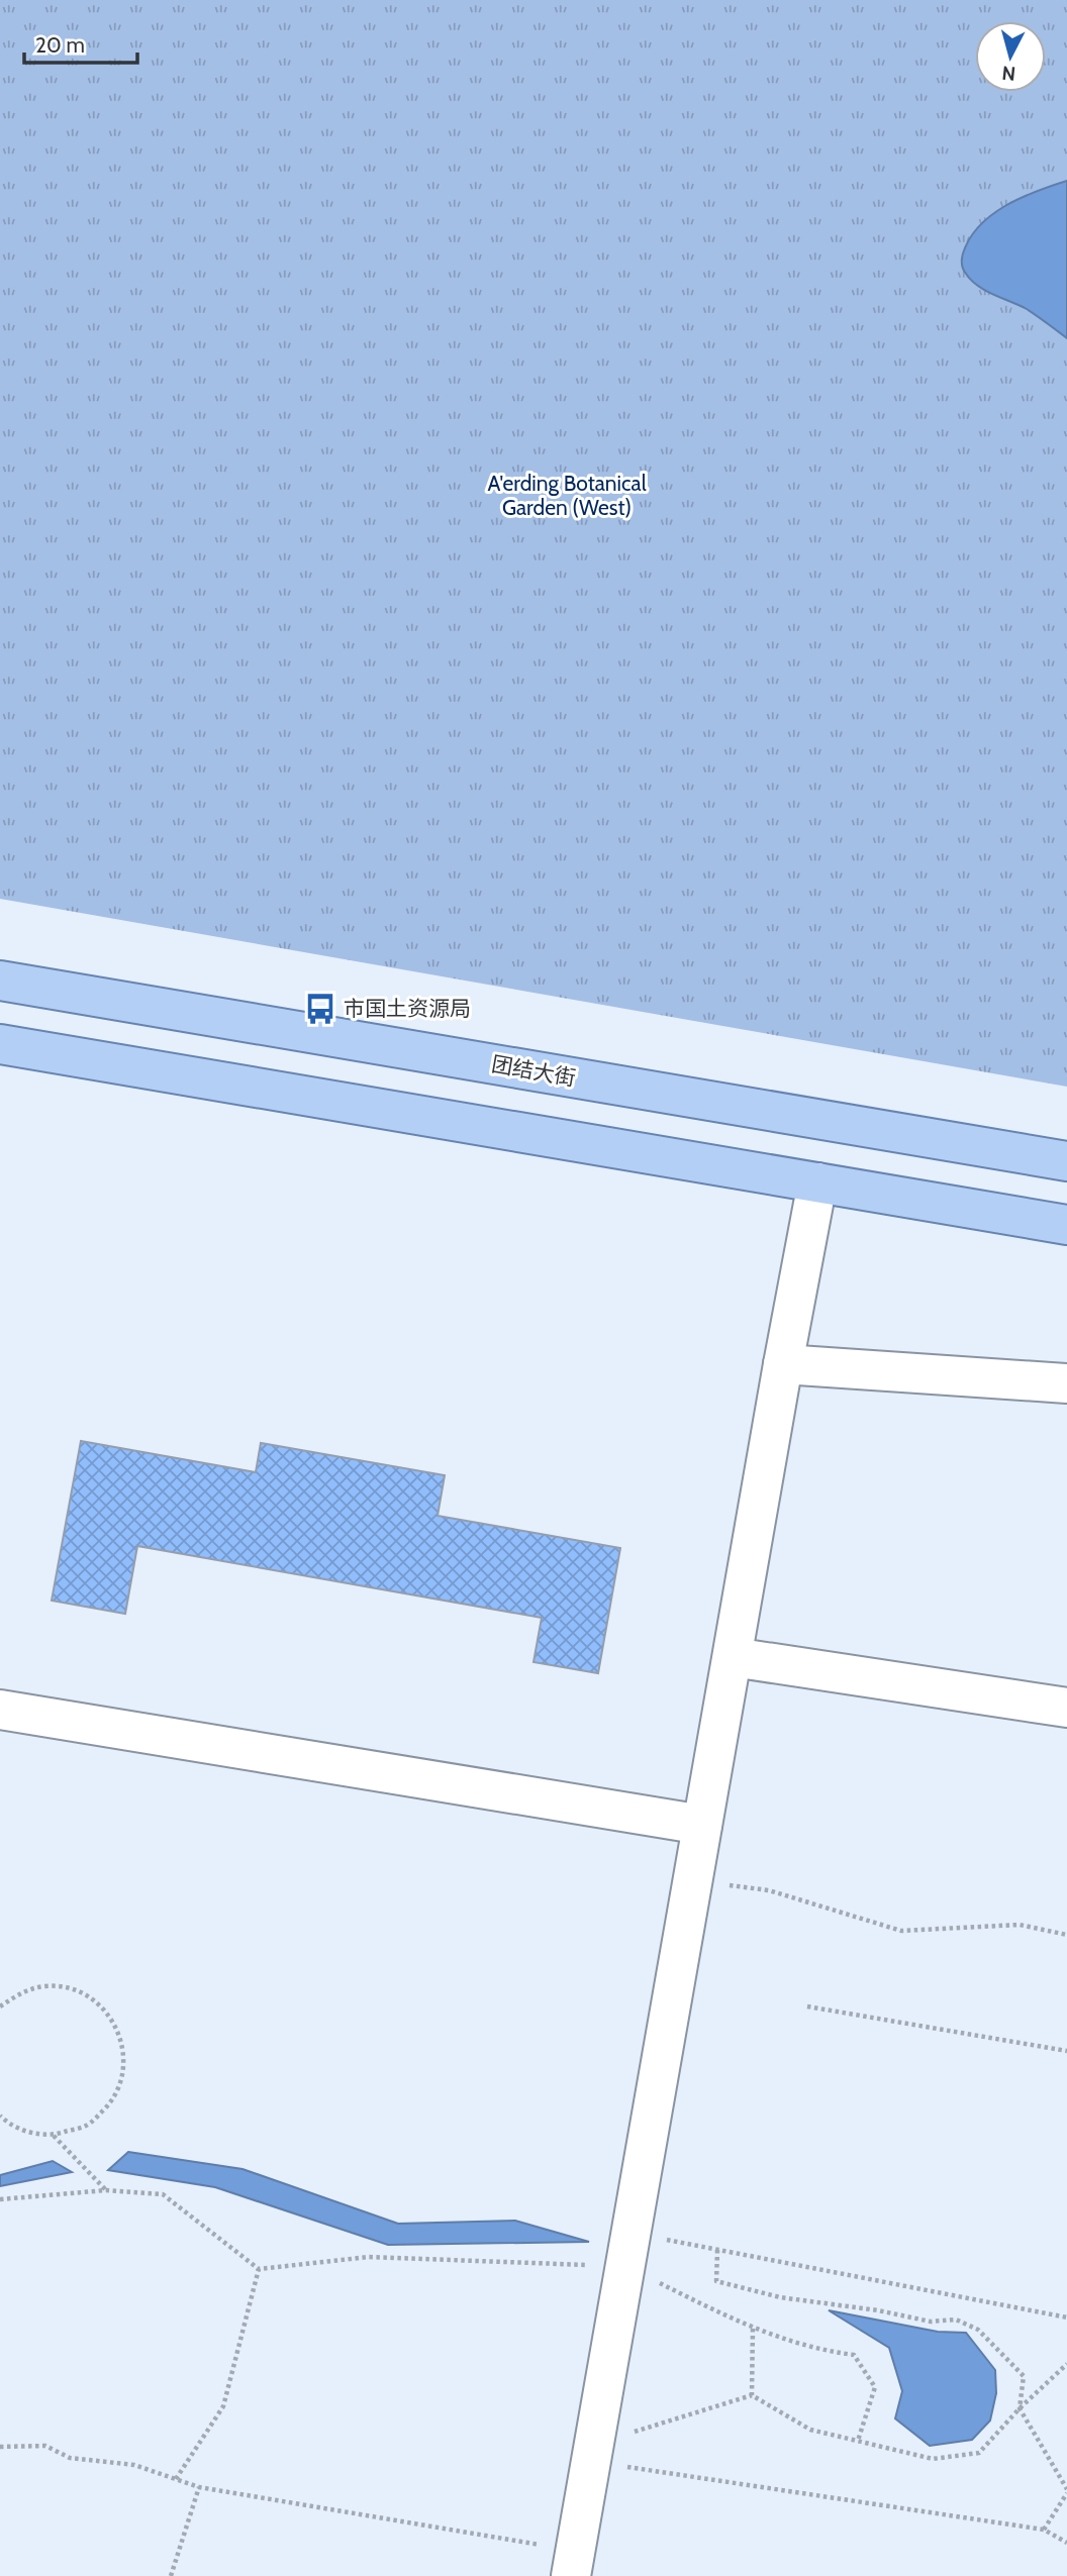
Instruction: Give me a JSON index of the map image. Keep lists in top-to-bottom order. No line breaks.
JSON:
{"streets":{"main road":["团结大街"]},"parks":["A'erding Botanical Garden (West)"],"places":{"bus stop":["市国土资源局"]},"scale_bar":"20 m","north":"bottom"}
